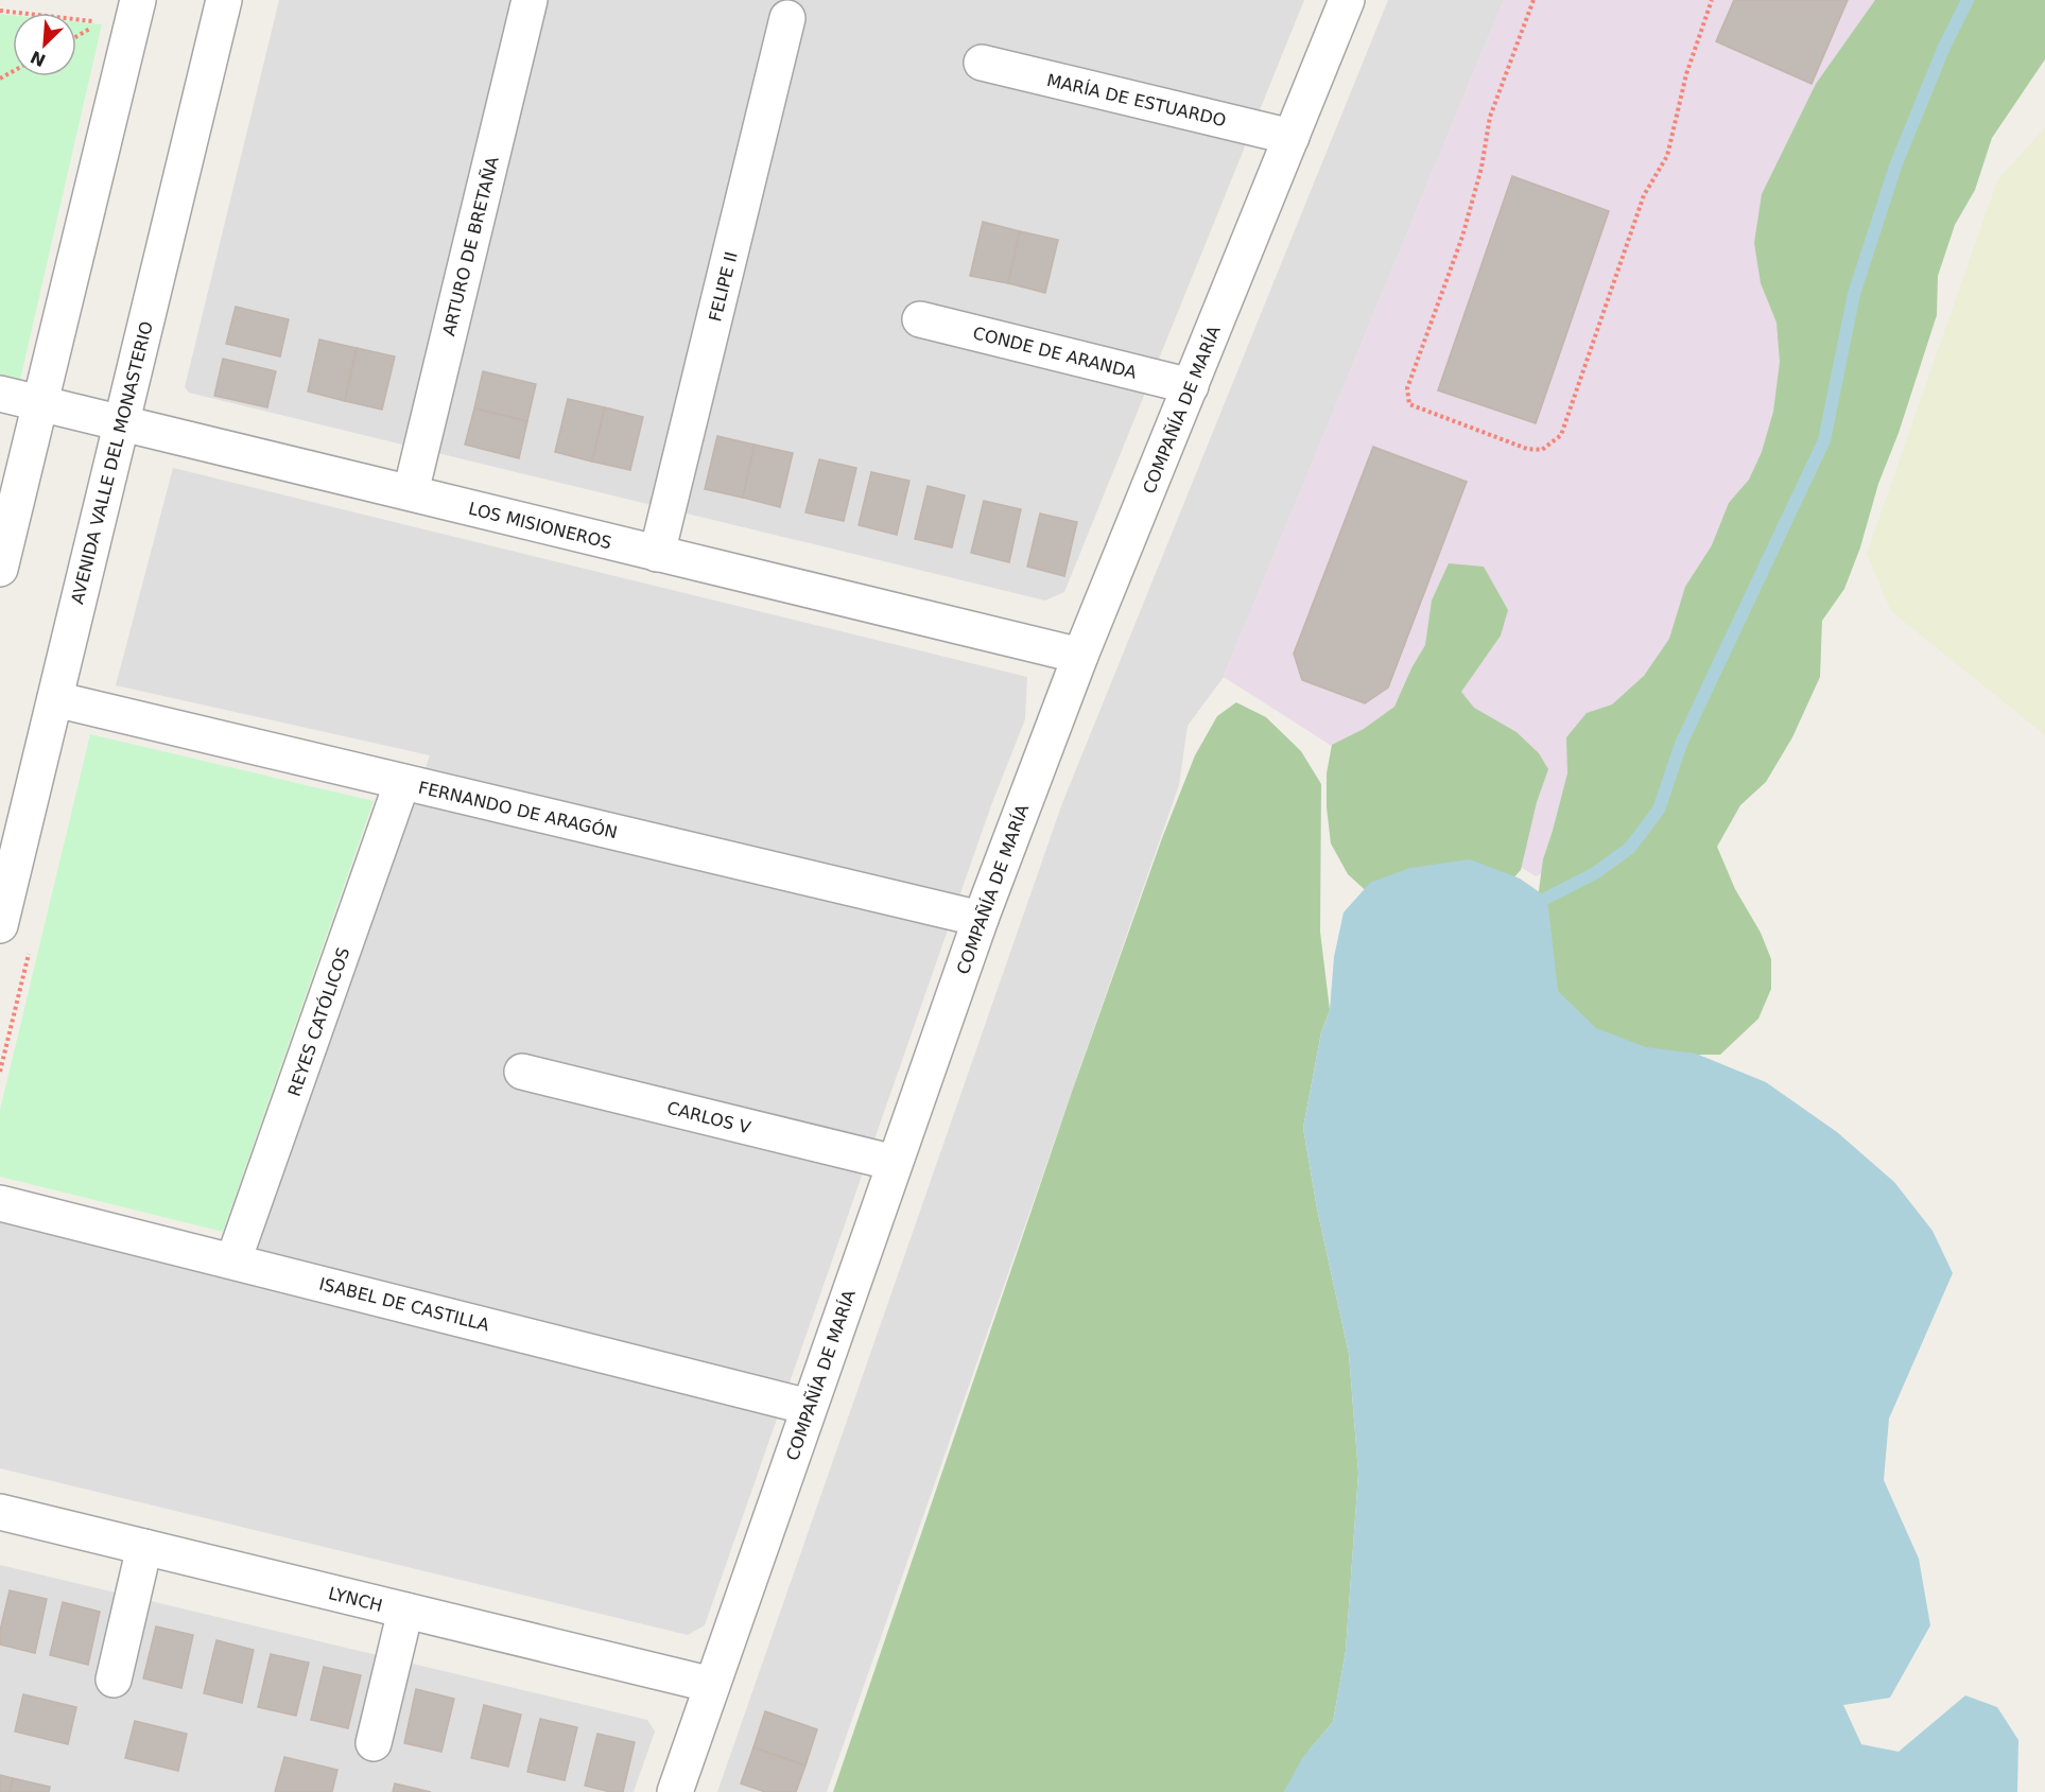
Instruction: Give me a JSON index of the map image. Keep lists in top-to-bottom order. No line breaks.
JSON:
{"streets":{"street":["MARÍA DE ESTUARDO","ARTURO DE BRETAÑA","FELIPE II","CONDE DE ARANDA","COMPAÑÍA DE MARÍA","AVENIDA VALLE DEL MONASTERIO","LOS MISIONEROS","FERNANDO DE ARAGÓN","REYES CATÓLICOS","CARLOS V","ISABEL DE CASTILLA","LYNCH"]},"crossings":[["MARÍA DE ESTUARDO","COMPAÑÍA DE MARÍA"],["ARTURO DE BRETAÑA","LOS MISIONEROS"],["FELIPE II","LOS MISIONEROS"],["CONDE DE ARANDA","COMPAÑÍA DE MARÍA"],["COMPAÑÍA DE MARÍA","LOS MISIONEROS"],["COMPAÑÍA DE MARÍA","FERNANDO DE ARAGÓN"],["COMPAÑÍA DE MARÍA","CARLOS V"],["COMPAÑÍA DE MARÍA","ISABEL DE CASTILLA"],["COMPAÑÍA DE MARÍA","LYNCH"],["AVENIDA VALLE DEL MONASTERIO","LOS MISIONEROS"],["AVENIDA VALLE DEL MONASTERIO","FERNANDO DE ARAGÓN"],["FERNANDO DE ARAGÓN","REYES CATÓLICOS"],["REYES CATÓLICOS","ISABEL DE CASTILLA"]],"north":"bottom left"}
